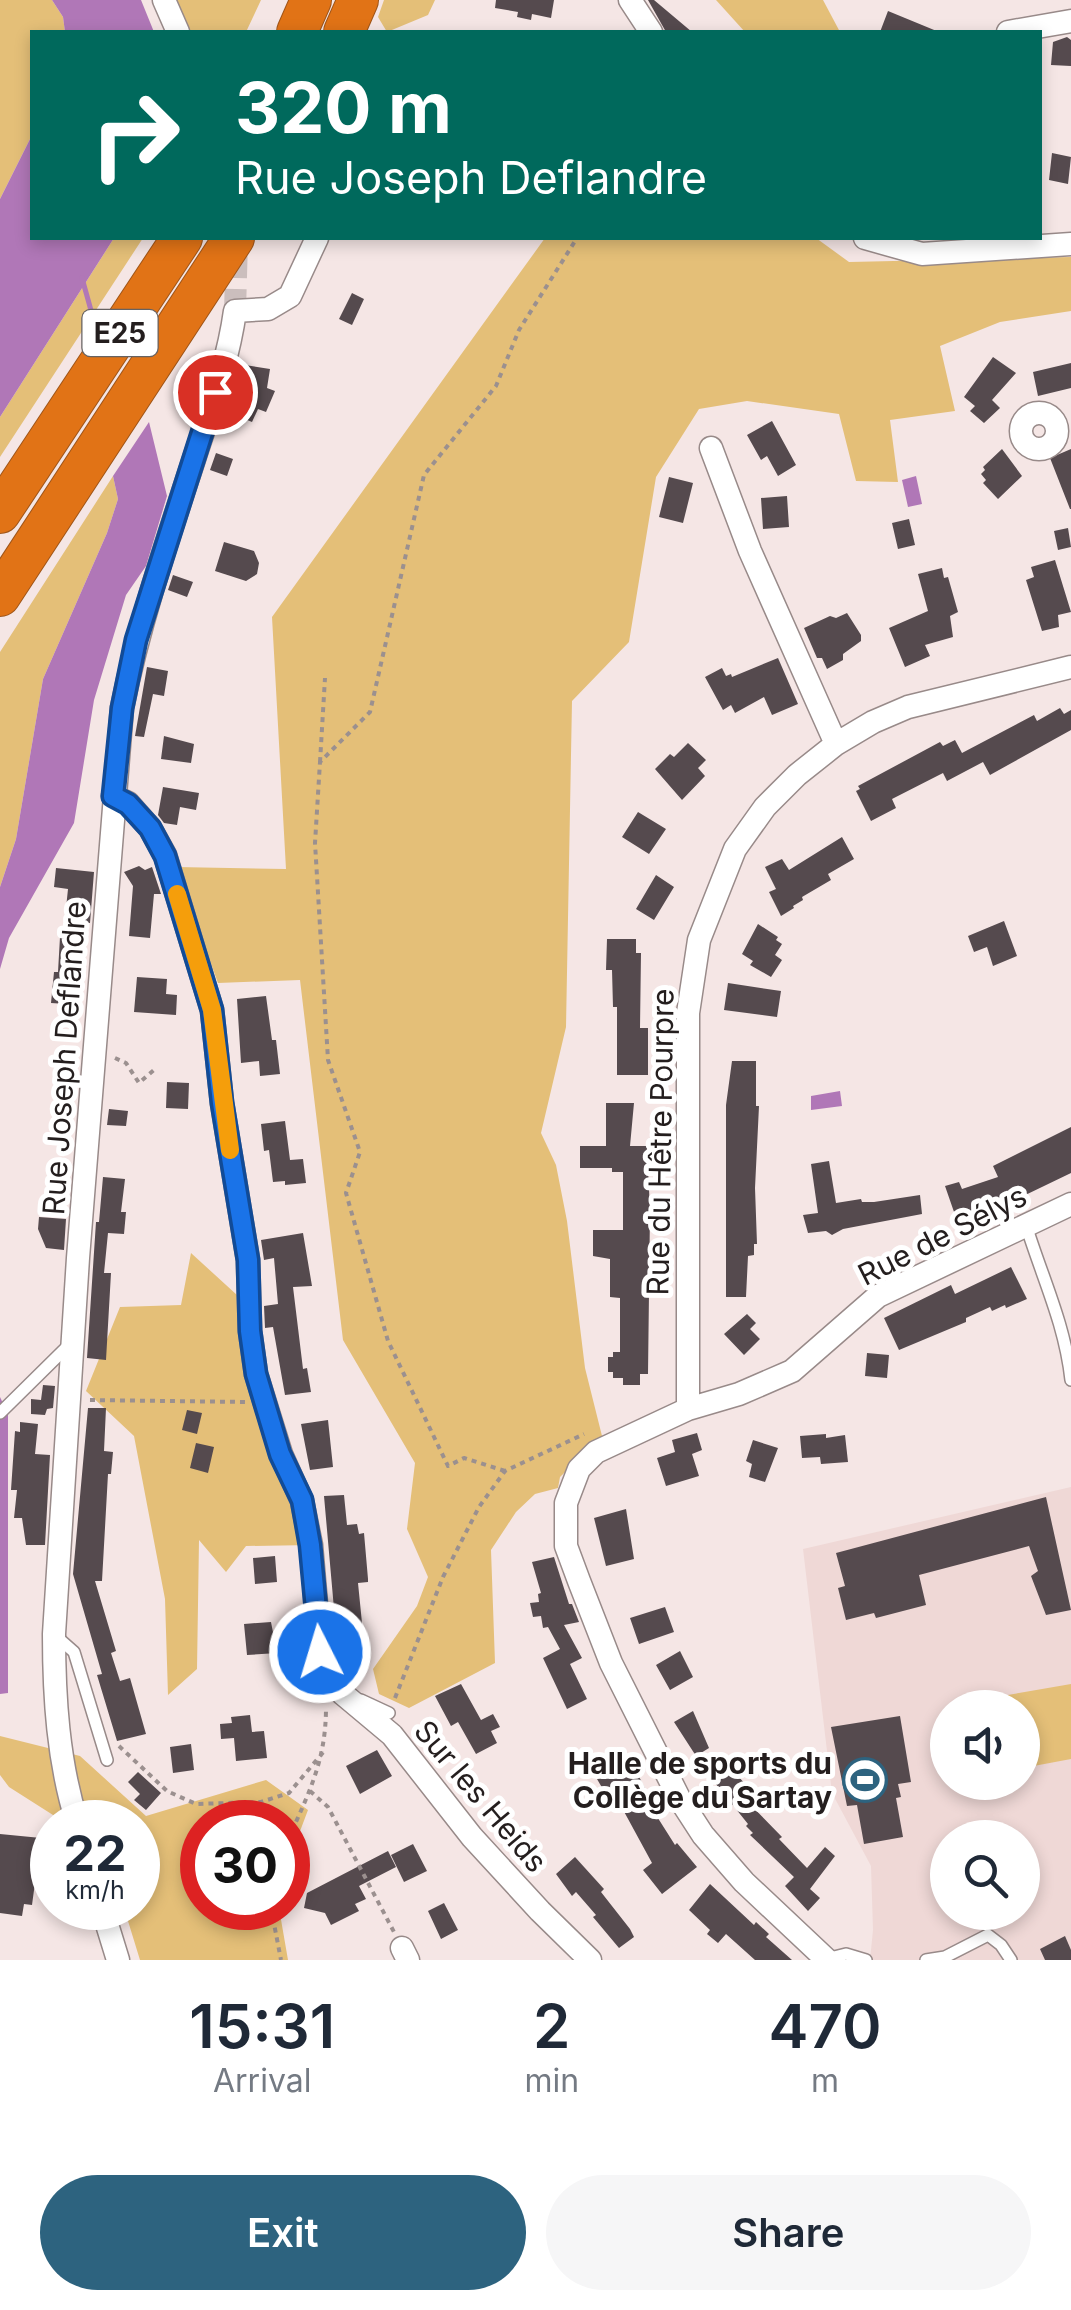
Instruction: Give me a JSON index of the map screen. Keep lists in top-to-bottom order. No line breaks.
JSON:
{"streets":{"highway":["E25"],"street":["Rue Joseph Deflandre","Rue du Hêtre Pourpre","Rue de Sélys","Sur les Heids"]},"crossings":[["Rue du Hêtre Pourpre","Rue de Sélys"]],"places":{"sports":["Halle de sports du Collège du Sartay"]},"page":{"turn":["320 m","Rue Joseph Deflandre"],"speed":"22 km/h","limit":"30","eta":["15:31","Arrival","2","min","470","m"],"buttons":["Exit","Share"]}}
